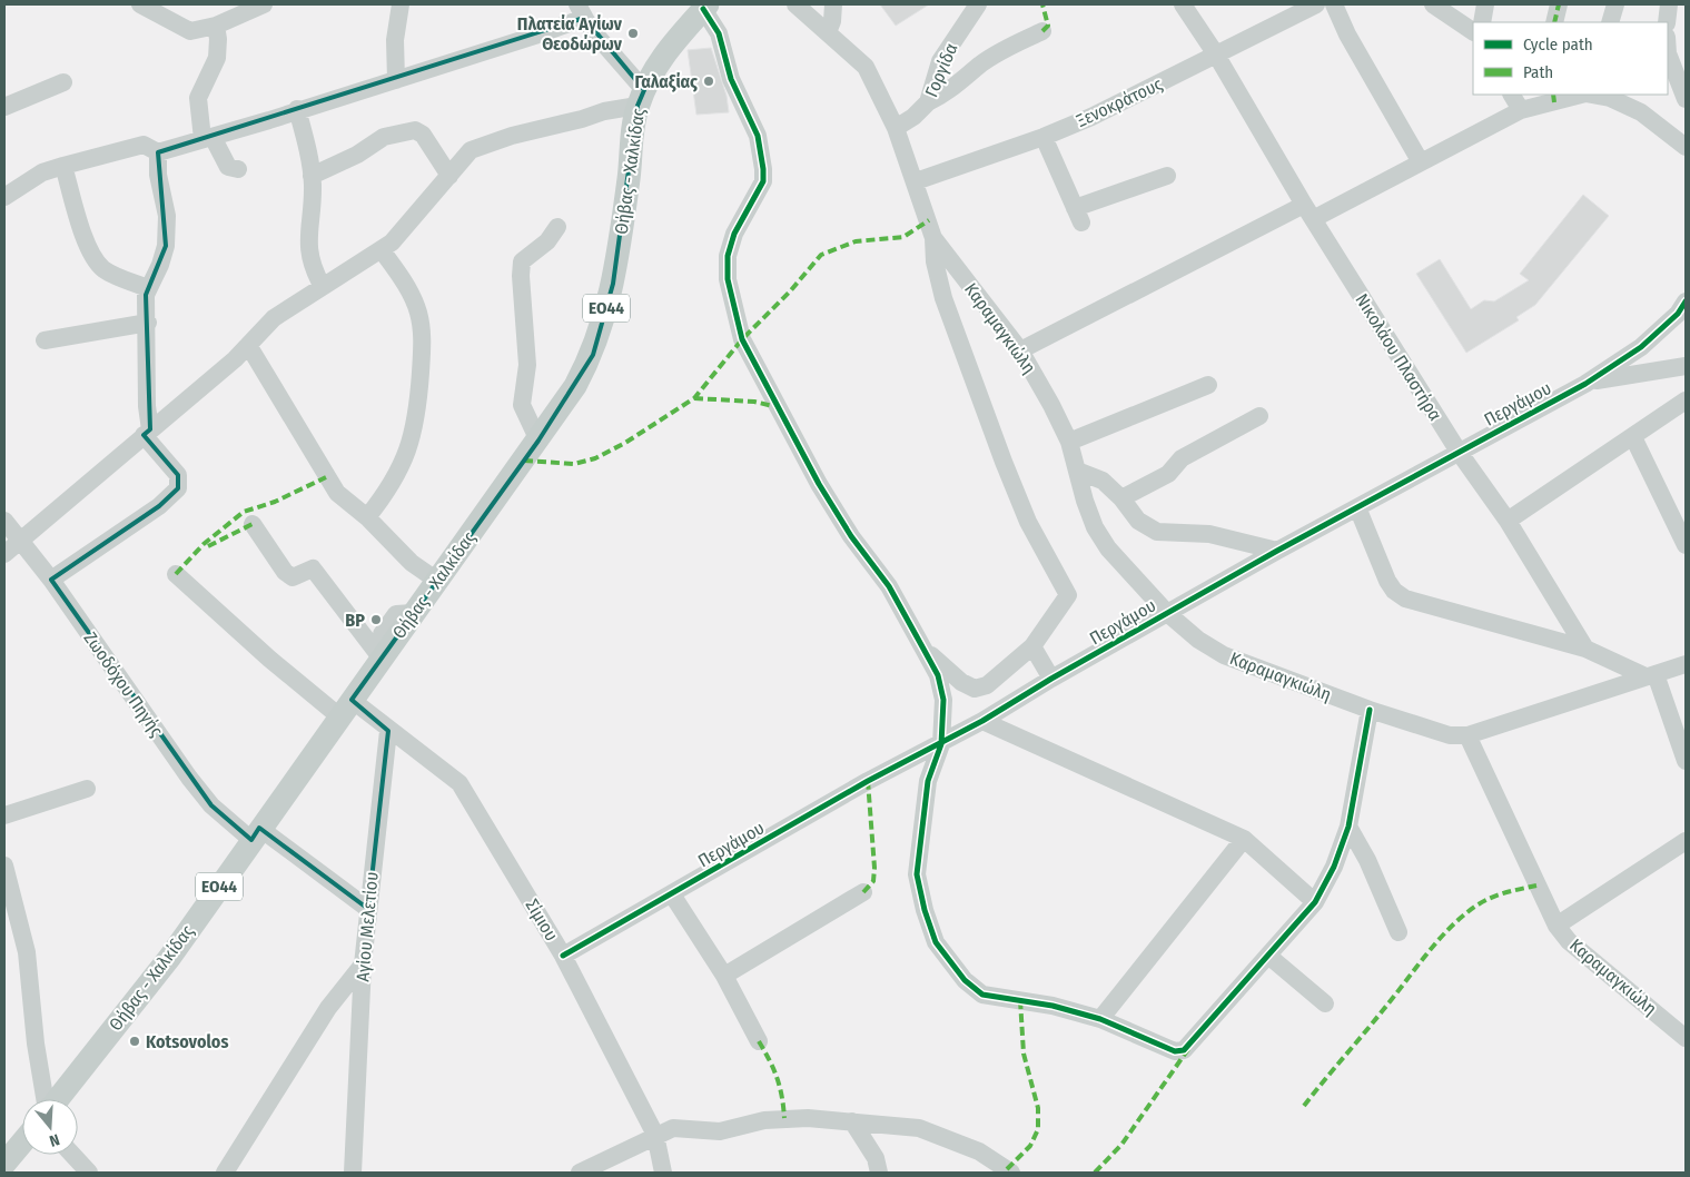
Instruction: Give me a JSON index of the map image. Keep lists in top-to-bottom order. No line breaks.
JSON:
{"streets":{"main road":["Θήβας - Χαλκίδας","ΕΟ44"],"street":["Γοργίδα","Ξενοκράτους","Καραμαγκιώλη","Νικολάου Πλαστήρα","Περγάμου","Ζωοδόχου Πηγής","Σίμιου","Αγίου Μελετίου"]},"crossings":[["Ξενοκράτους","Νικολάου Πλαστήρα"],["Θήβας - Χαλκίδας","Ζωοδόχου Πηγής"],["Καραμαγκιώλη","Περγάμου"],["Νικολάου Πλαστήρα","Περγάμου"],["Περγάμου","Σίμιου"],["Ζωοδόχου Πηγής","Αγίου Μελετίου"],["Σίμιου","Αγίου Μελετίου"]],"places":["Πλατεία Αγίων Θεοδώρων","Γαλαξίας","BP","Kotsovolos"],"legend":["Cycle path","Path"],"north":"bottom"}
